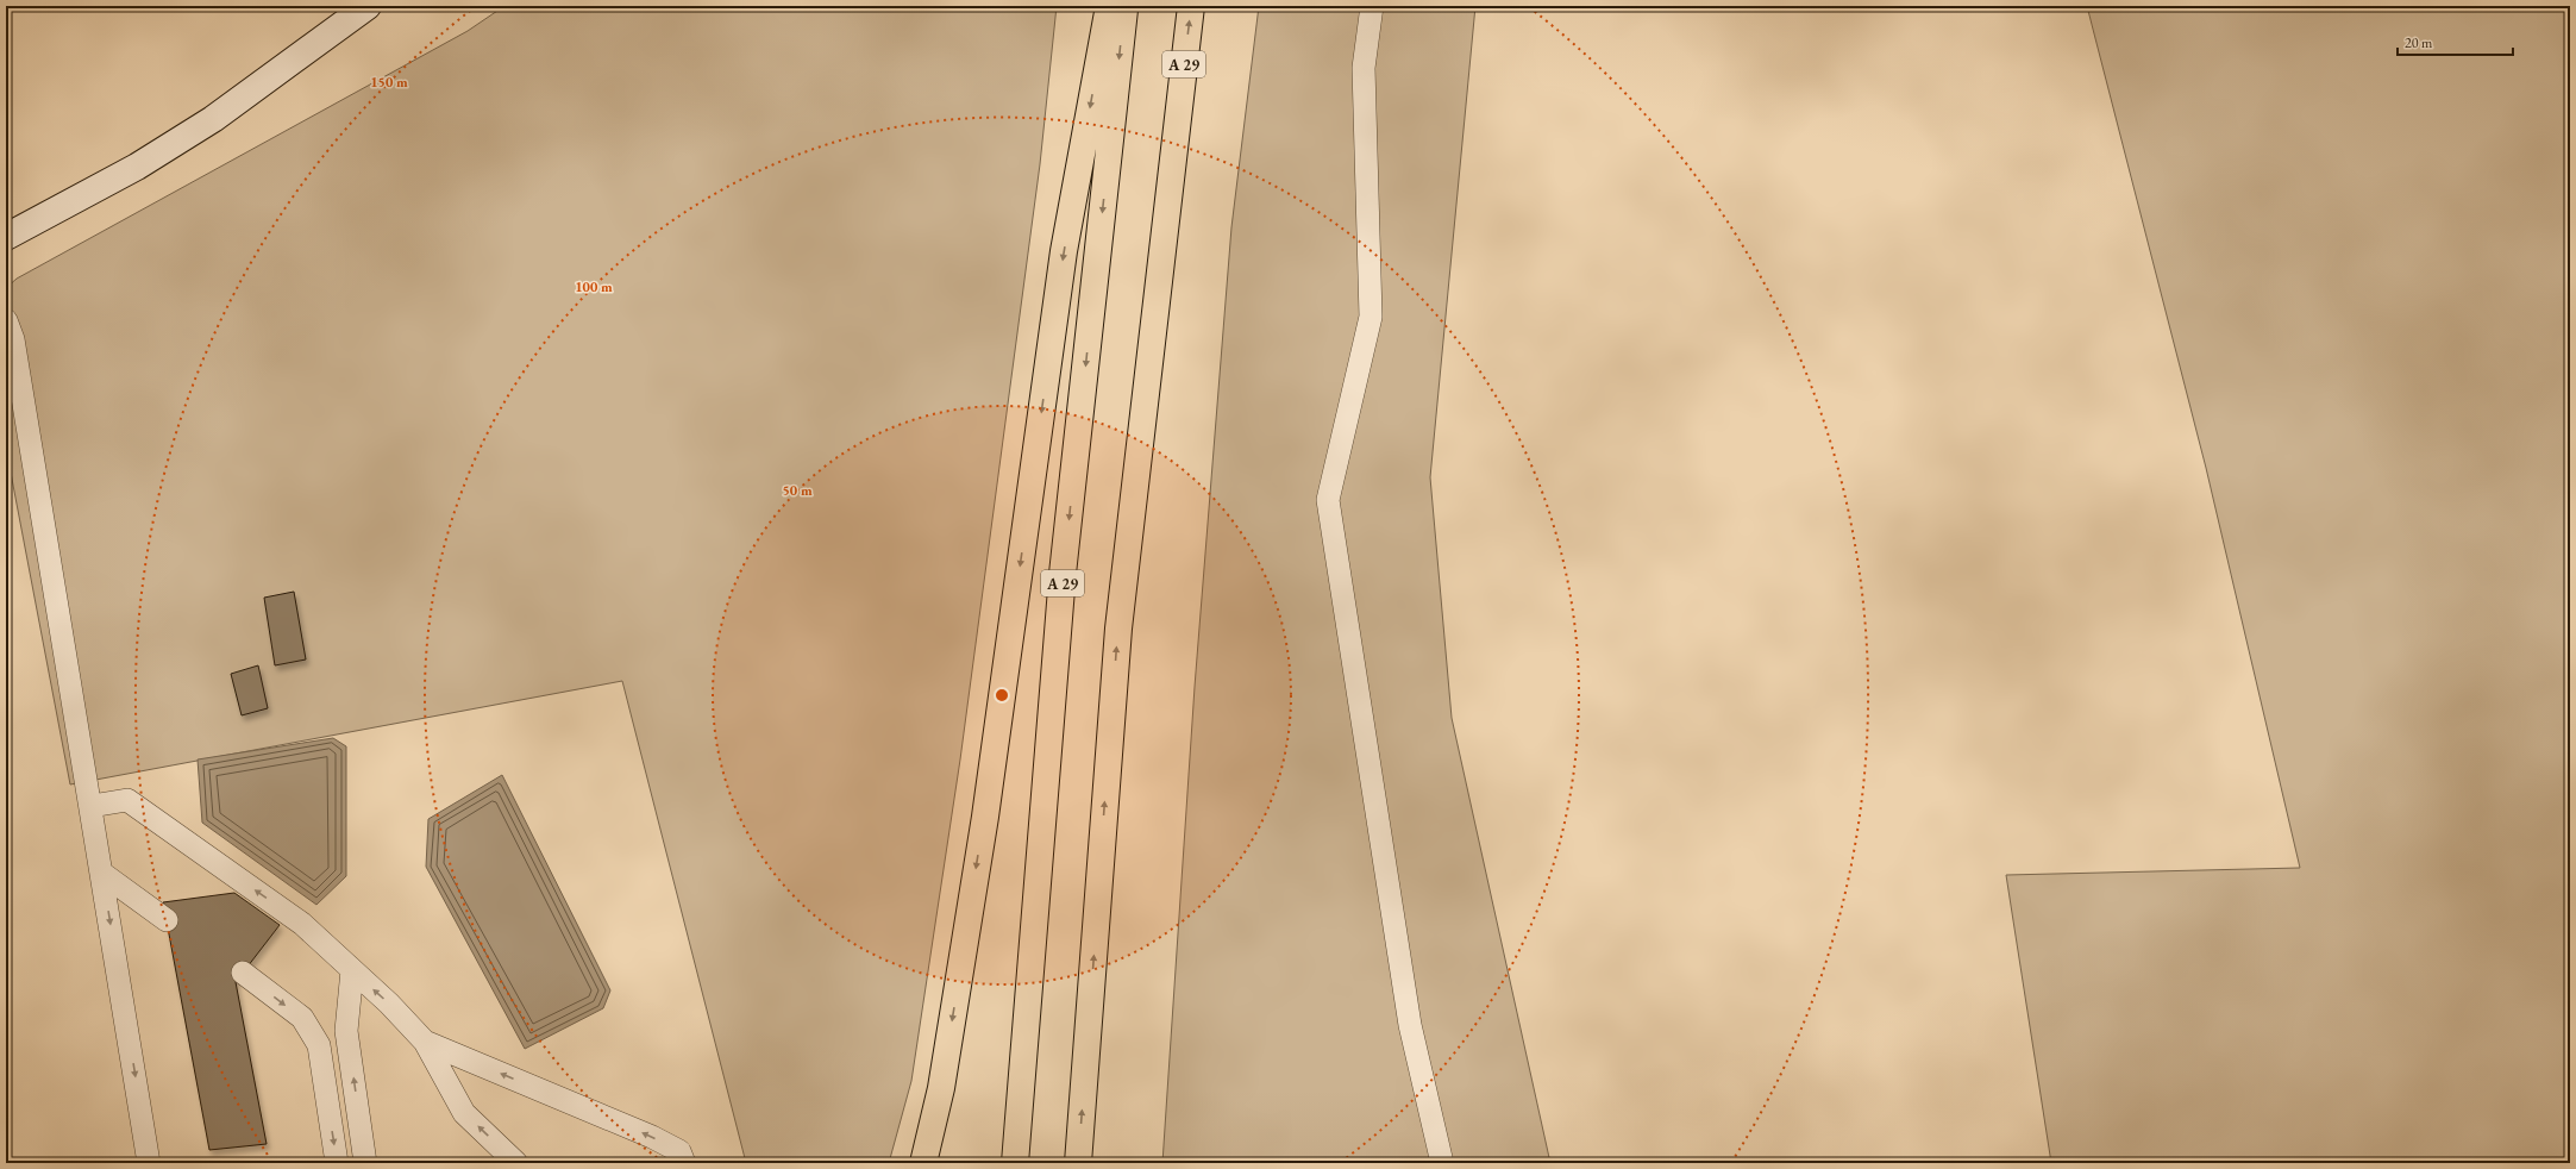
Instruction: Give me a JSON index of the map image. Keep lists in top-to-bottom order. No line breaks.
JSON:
{"streets":{"highway":["A 29"]},"scale_bar":"20 m","rings":["150 m","100 m","50 m"]}
